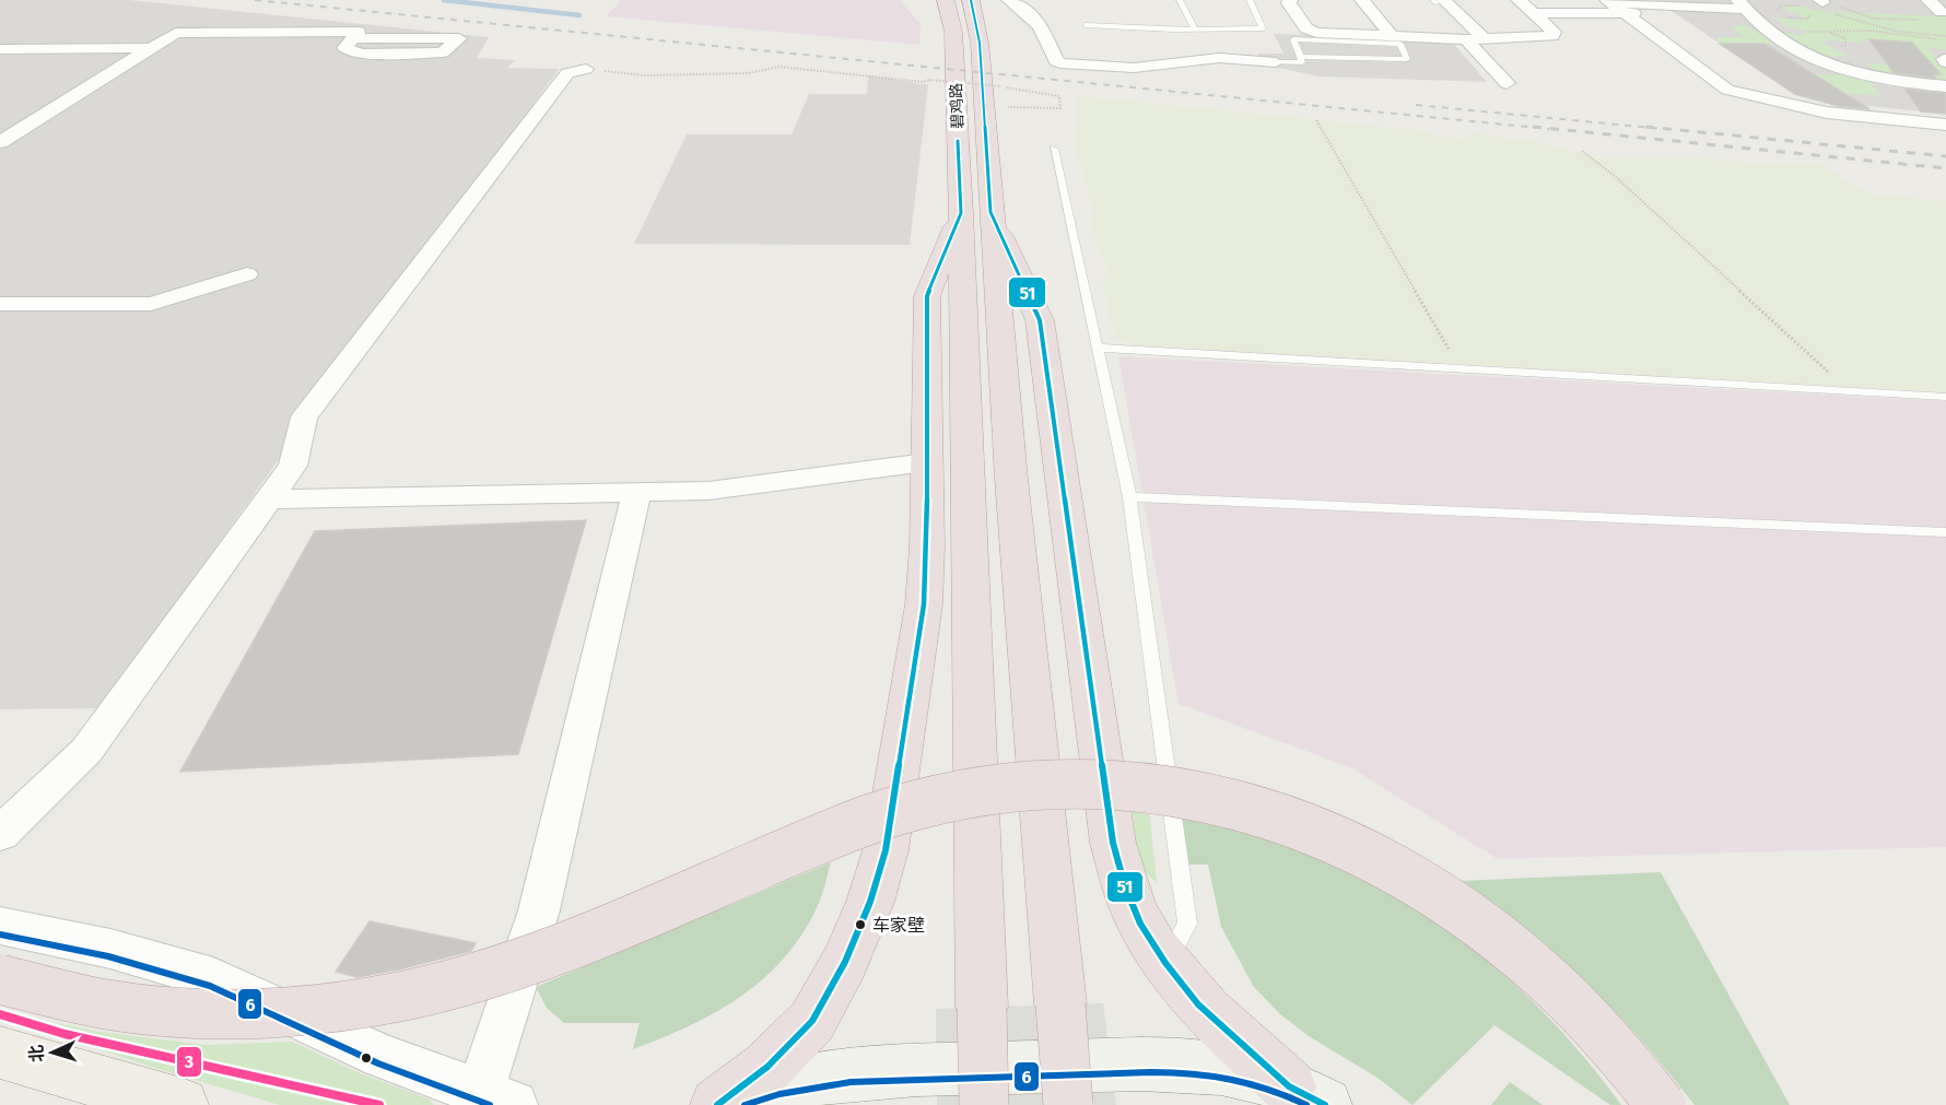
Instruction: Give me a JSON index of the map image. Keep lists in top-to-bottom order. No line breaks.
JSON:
{"streets":{"highway":["碧鸡路"]},"places":["车家壁"],"lines":["transit line 51","transit line 6","transit line 3"],"north":"left"}
